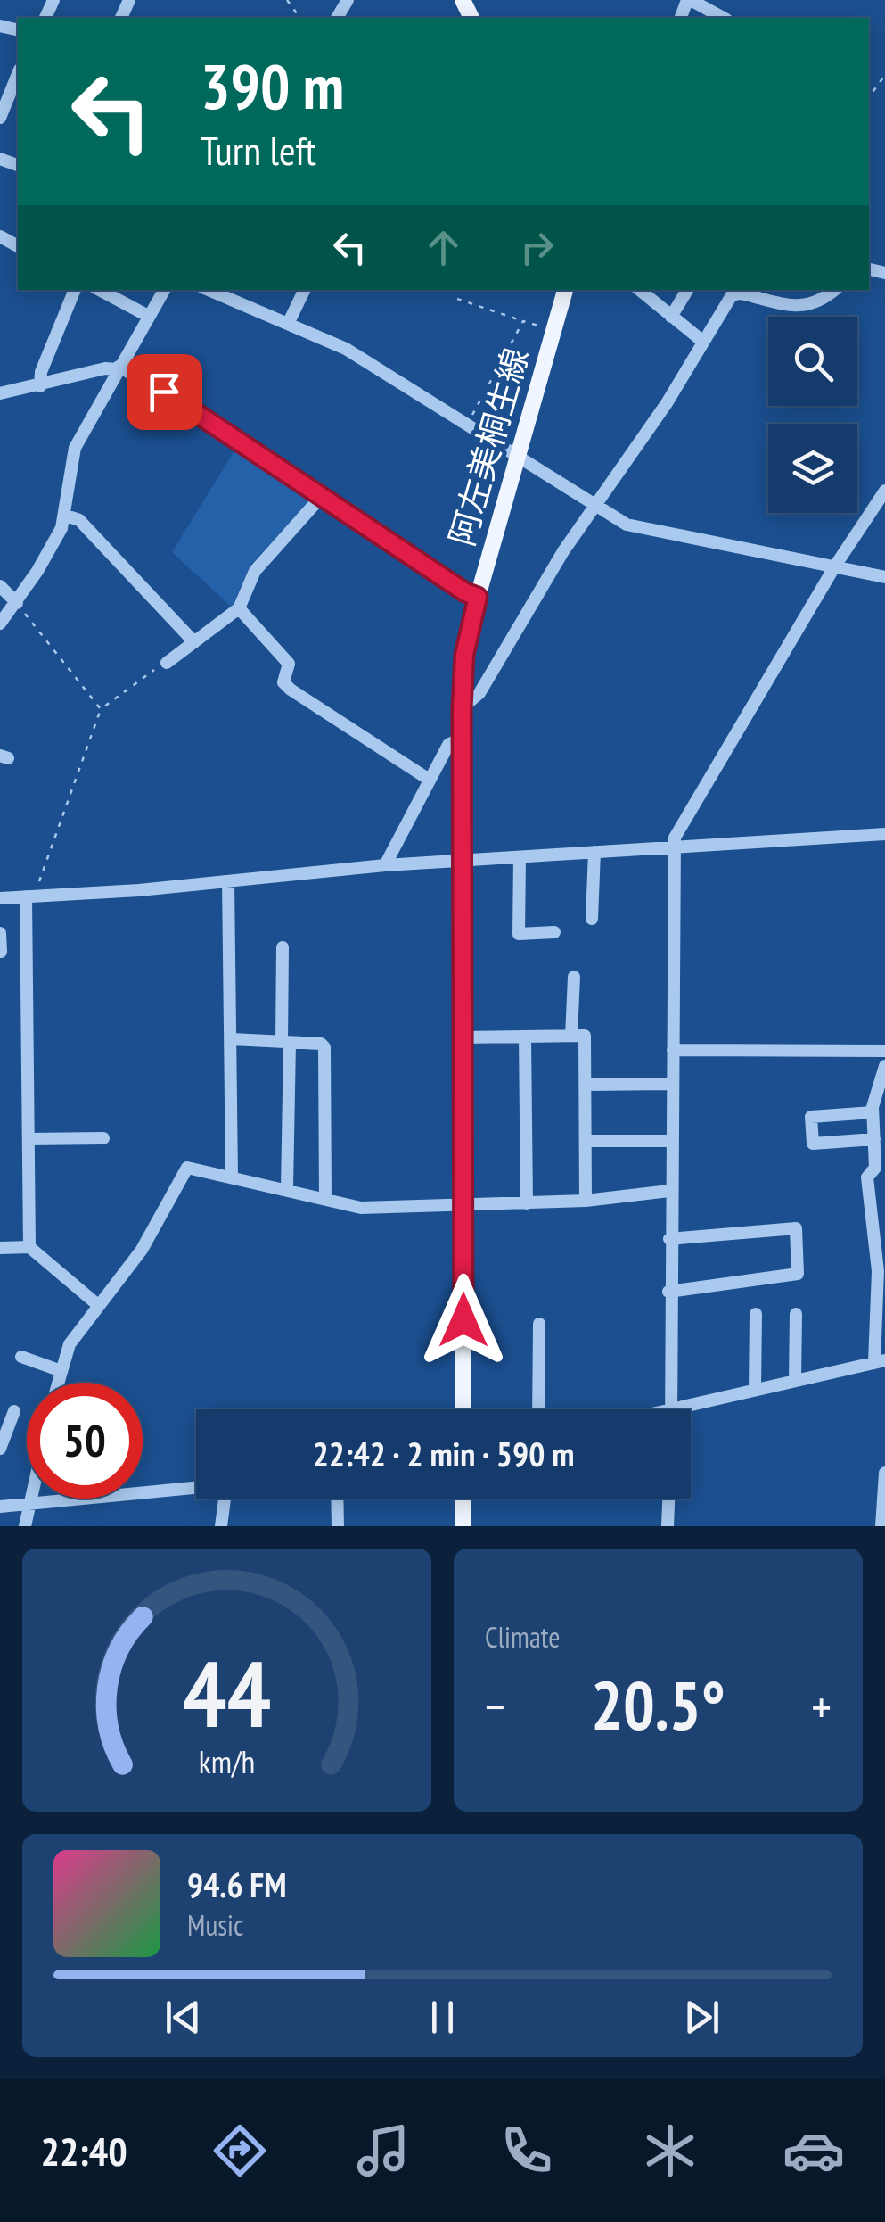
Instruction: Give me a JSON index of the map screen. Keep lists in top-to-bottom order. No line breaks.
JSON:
{"streets":{"main road":["阿左美桐生線"]},"page":{"turn":["390 m","Turn left"],"limit":"50","trip":"22:42 · 2 min · 590 m","tile":"Climate","heat":["−","20.5°","+"],"song":["94.6 FM","Music"],"tabs":"22:40","gauge":["44","km/h"]}}
